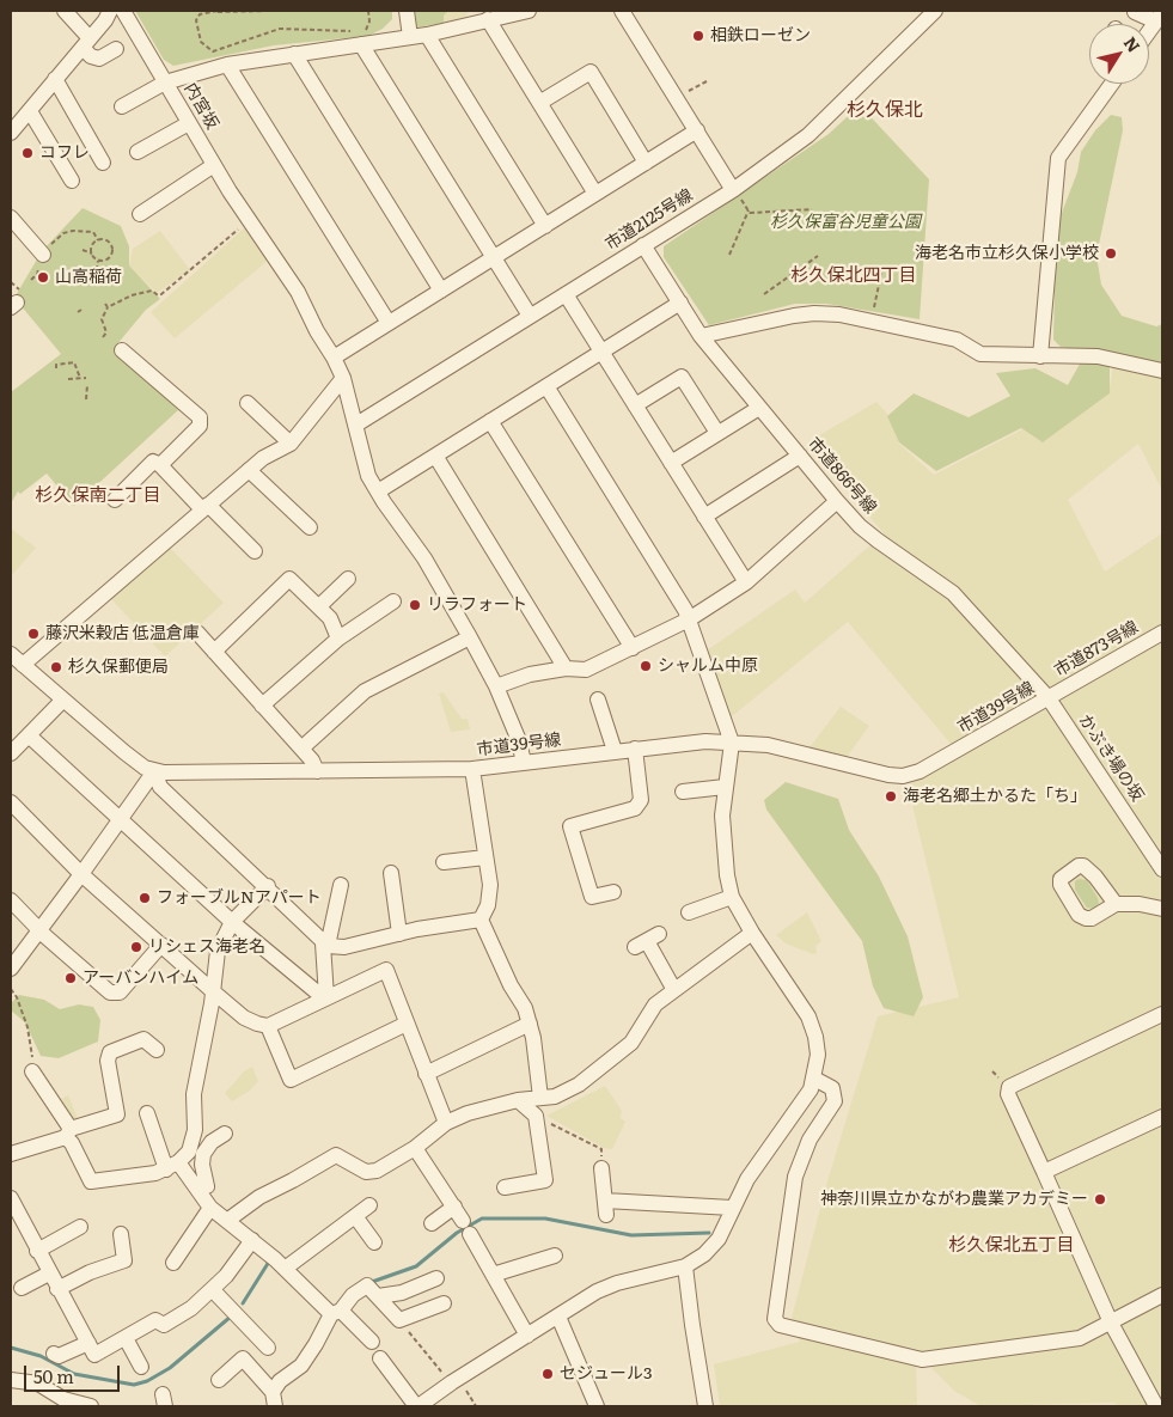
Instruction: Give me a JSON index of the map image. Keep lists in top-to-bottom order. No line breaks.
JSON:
{"streets":{"street":["内宮坂","市道2125号線","市道866号線","市道873号線","市道39号線","かぶき場の坂"]},"crossings":[["内宮坂","市道2125号線"],["内宮坂","市道39号線"],["市道2125号線","市道866号線"],["市道866号線","市道873号線"],["市道866号線","市道39号線"],["市道866号線","かぶき場の坂"],["市道873号線","市道39号線"],["市道873号線","かぶき場の坂"],["市道39号線","かぶき場の坂"]],"districts":["杉久保北","杉久保北四丁目","杉久保南二丁目","杉久保北五丁目"],"parks":["杉久保富谷児童公園"],"places":["相鉄ローゼン","コフレ","海老名市立杉久保小学校","山高稲荷","リラフォート","藤沢米穀店 低温倉庫","シャルム中原","杉久保郵便局","海老名郷土かるた「ち」","フォーブルNアパート","リシェス海老名","アーバンハイム","神奈川県立かながわ農業アカデミー","セジュール3"],"scale_bar":"50 m","north":"top right"}
